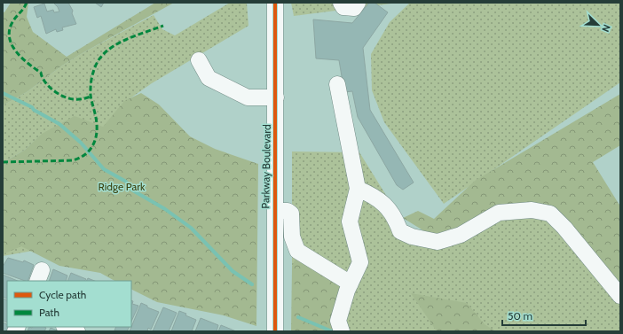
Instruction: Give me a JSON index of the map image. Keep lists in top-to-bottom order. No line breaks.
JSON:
{"streets":{"street":["Parkway Boulevard"]},"parks":["Ridge Park"],"legend":["Cycle path","Path"],"scale_bar":"50 m","north":"bottom right"}
